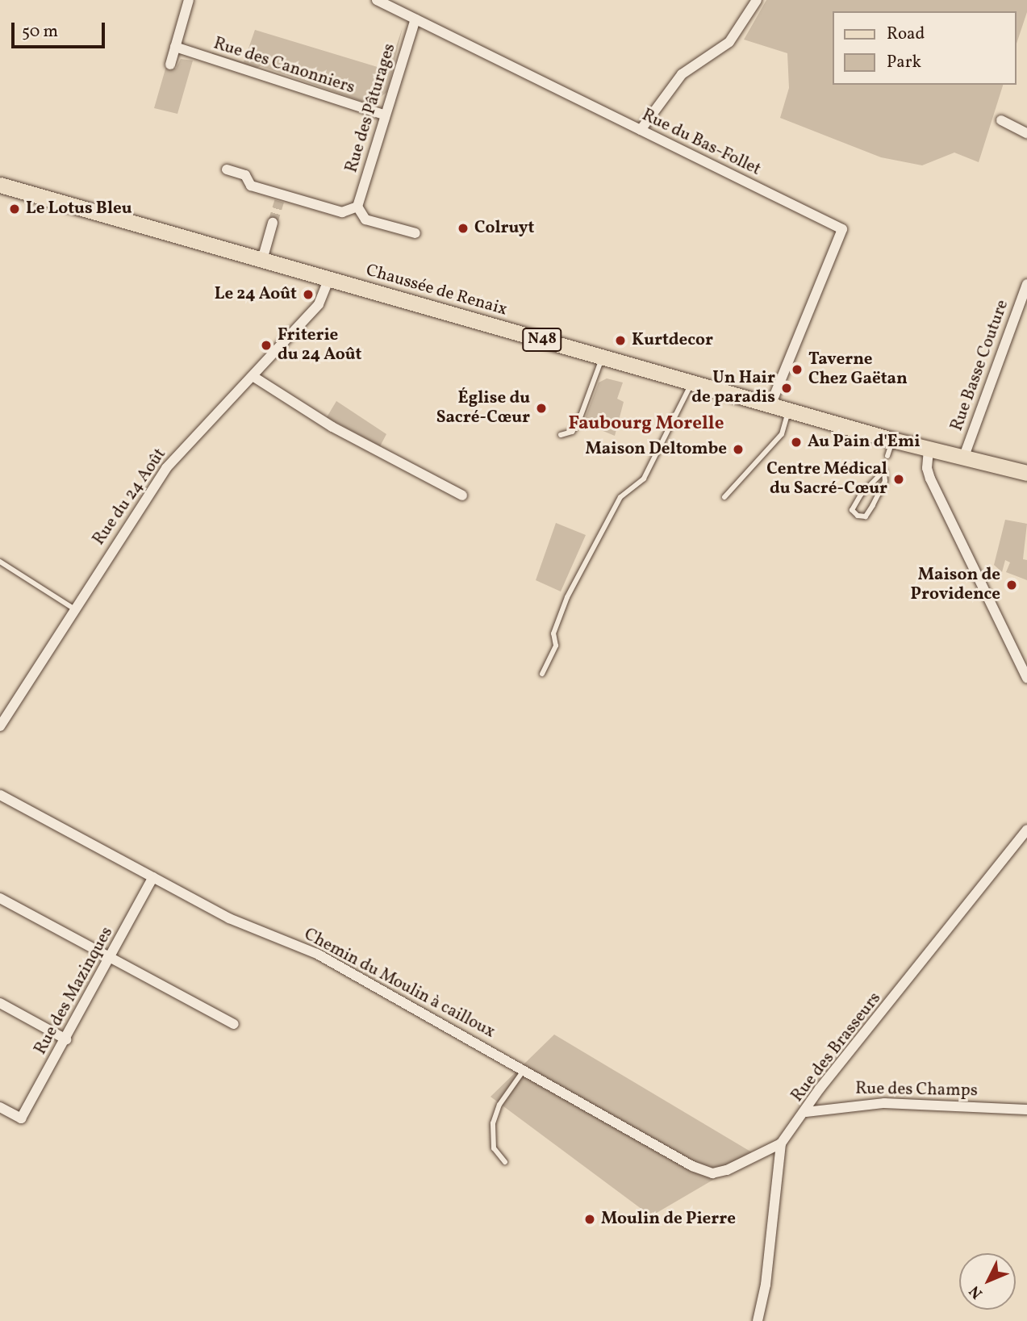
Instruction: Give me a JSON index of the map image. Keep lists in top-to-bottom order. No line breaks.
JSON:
{"streets":{"main road":["Chaussée de Renaix","N48"],"street":["Rue des Canonniers","Rue des Pâturages","Rue du Bas-Follet","Rue Basse Couture","Rue du 24 Août","Chemin du Moulin à cailloux","Rue des Mazinques","Rue des Brasseurs","Rue des Champs"]},"crossings":[["Rue des Canonniers","Rue des Pâturages"],["Rue des Pâturages","Rue du Bas-Follet"],["Rue du Bas-Follet","Chaussée de Renaix"],["Chaussée de Renaix","Rue Basse Couture"],["Chaussée de Renaix","Rue du 24 Août"],["Chemin du Moulin à cailloux","Rue des Mazinques"],["Chemin du Moulin à cailloux","Rue des Brasseurs"],["Rue des Brasseurs","Rue des Champs"]],"districts":["Faubourg Morelle"],"places":["Le Lotus Bleu","Colruyt","Le 24 Août","Kurtdecor","Friterie du 24 Août","Taverne Chez Gaëtan","Un Hair de paradis","Église du Sacré-Cœur","Au Pain d'Emi","Maison Deltombe","Centre Médical du Sacré-Cœur","Maison de Providence","Moulin de Pierre"],"legend":["Road","Park"],"scale_bar":"50 m","north":"bottom left"}
